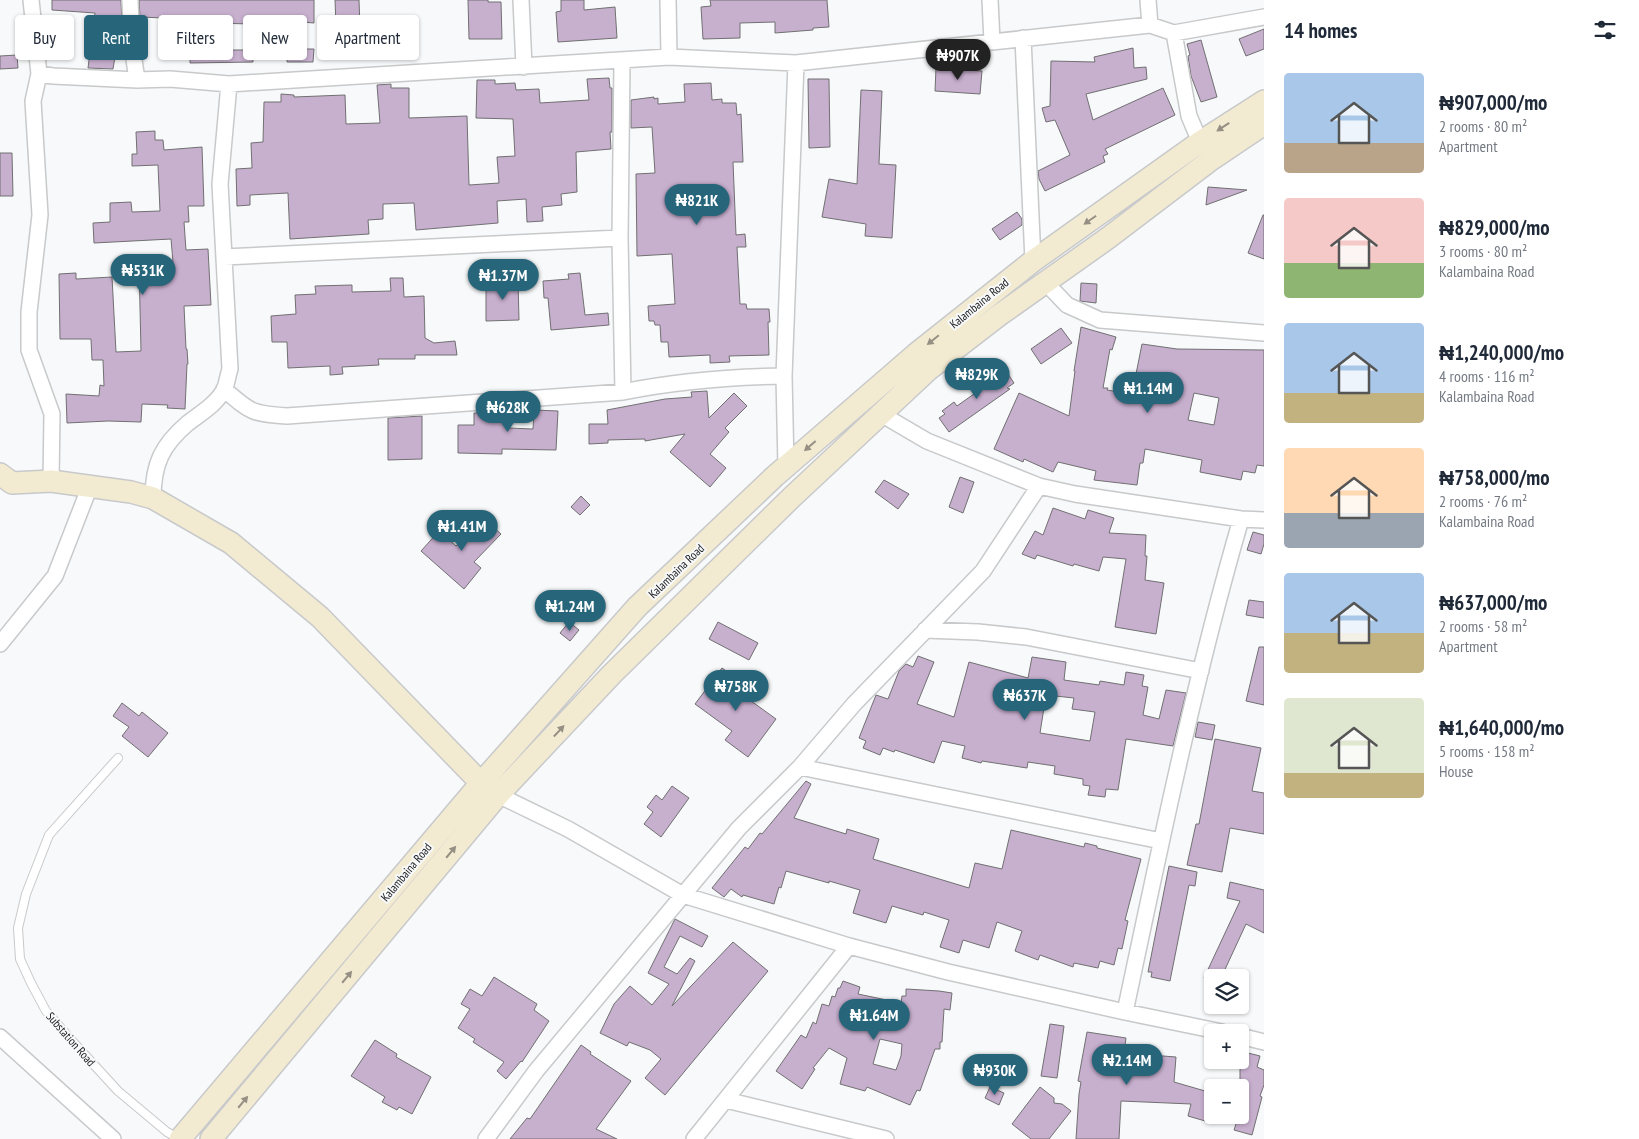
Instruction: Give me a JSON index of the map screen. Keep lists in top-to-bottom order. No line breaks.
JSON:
{"streets":{"main road":["Kalambaina Road"],"lane":["Substation Road"]},"crossings":[["Kalambaina Road","Substation Road"]],"page":{"heading":"14 homes","chip":["Buy","Rent","Filters","New","Apartment"],"price":["₦907K","₦821K","₦531K","₦1.37M","₦829K","₦1.14M","₦628K","₦1.41M","₦1.24M","₦758K","₦637K","₦1.64M","₦2.14M","₦930K"],"list":[{"name":"₦907,000/mo","note":"2 rooms · 80 m² · Apartment"},{"name":"₦829,000/mo","note":"3 rooms · 80 m² · Kalambaina Road"},{"name":"₦1,240,000/mo","note":"4 rooms · 116 m² · Kalambaina Road"},{"name":"₦758,000/mo","note":"2 rooms · 76 m² · Kalambaina Road"},{"name":"₦637,000/mo","note":"2 rooms · 58 m² · Apartment"},{"name":"₦1,640,000/mo","note":"5 rooms · 158 m² · House"}],"map_buttons":["+","−"]}}
